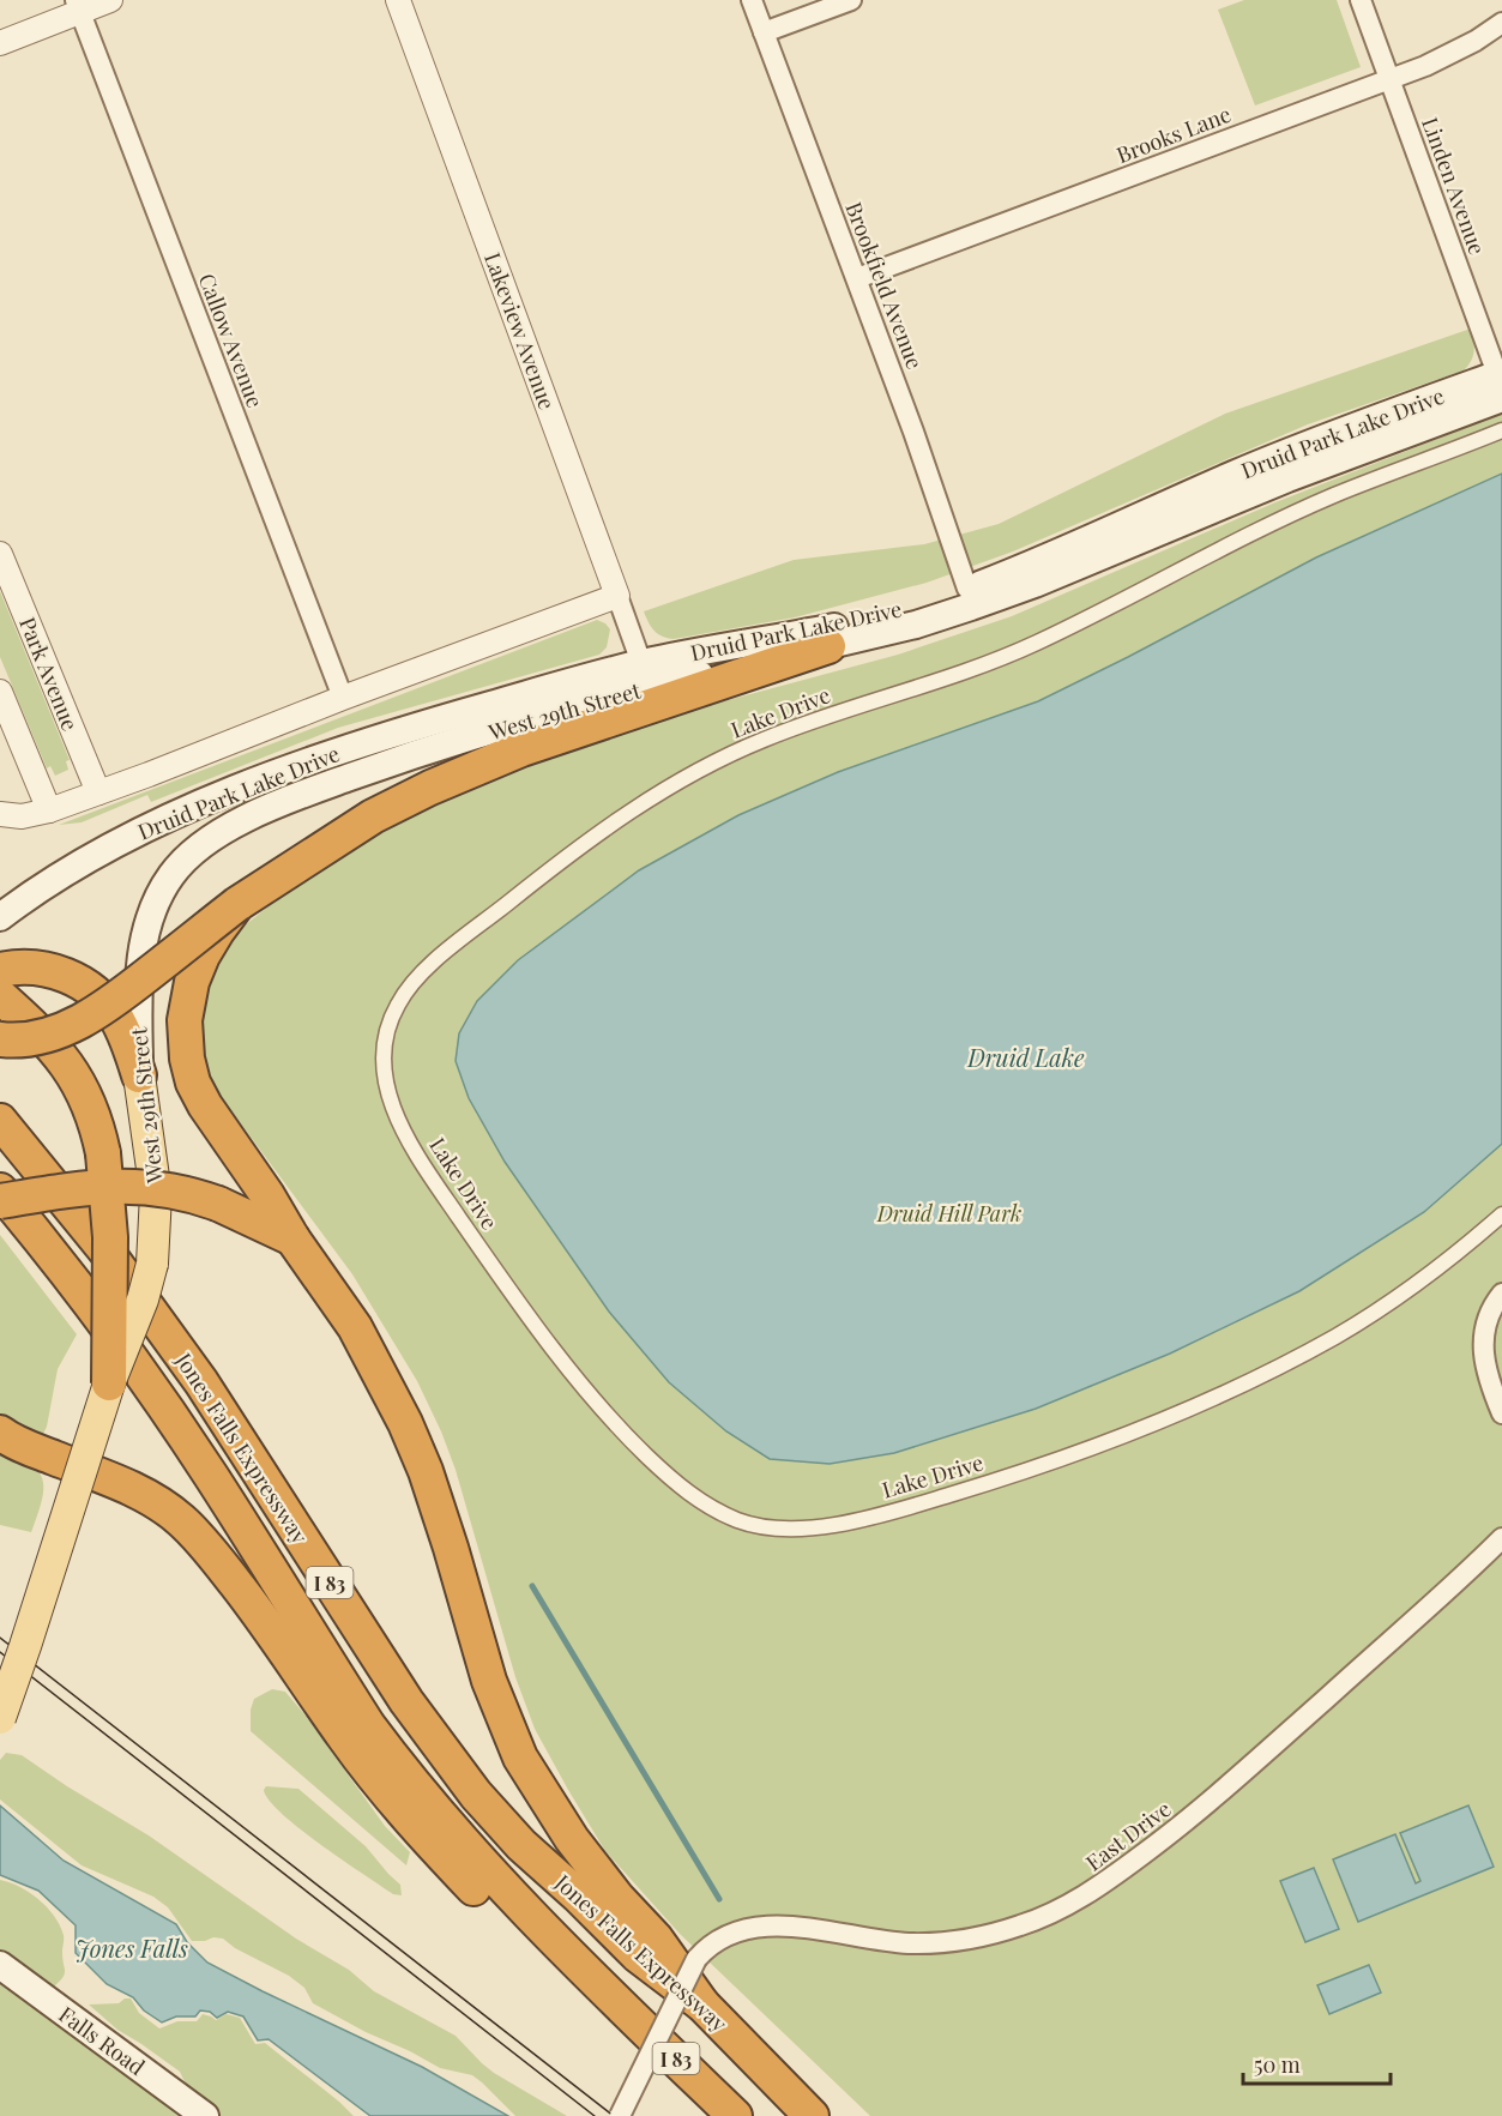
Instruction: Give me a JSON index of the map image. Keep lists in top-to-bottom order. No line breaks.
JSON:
{"streets":{"highway":["Jones Falls Expressway","I 83"],"main road":["Druid Park Lake Drive","West 29th Street","Falls Road"],"street":["Brooks Lane","Linden Avenue","Brookfield Avenue","Lakeview Avenue","Callow Avenue","Park Avenue","Lake Drive","East Drive"]},"crossings":[["Brooks Lane","Linden Avenue"],["Brooks Lane","Brookfield Avenue"],["Linden Avenue","Druid Park Lake Drive"],["Brookfield Avenue","Druid Park Lake Drive"],["Lakeview Avenue","Druid Park Lake Drive"],["Druid Park Lake Drive","West 29th Street"]],"water":["Druid Lake","Jones Falls"],"parks":["Druid Hill Park"],"scale_bar":"50 m"}
